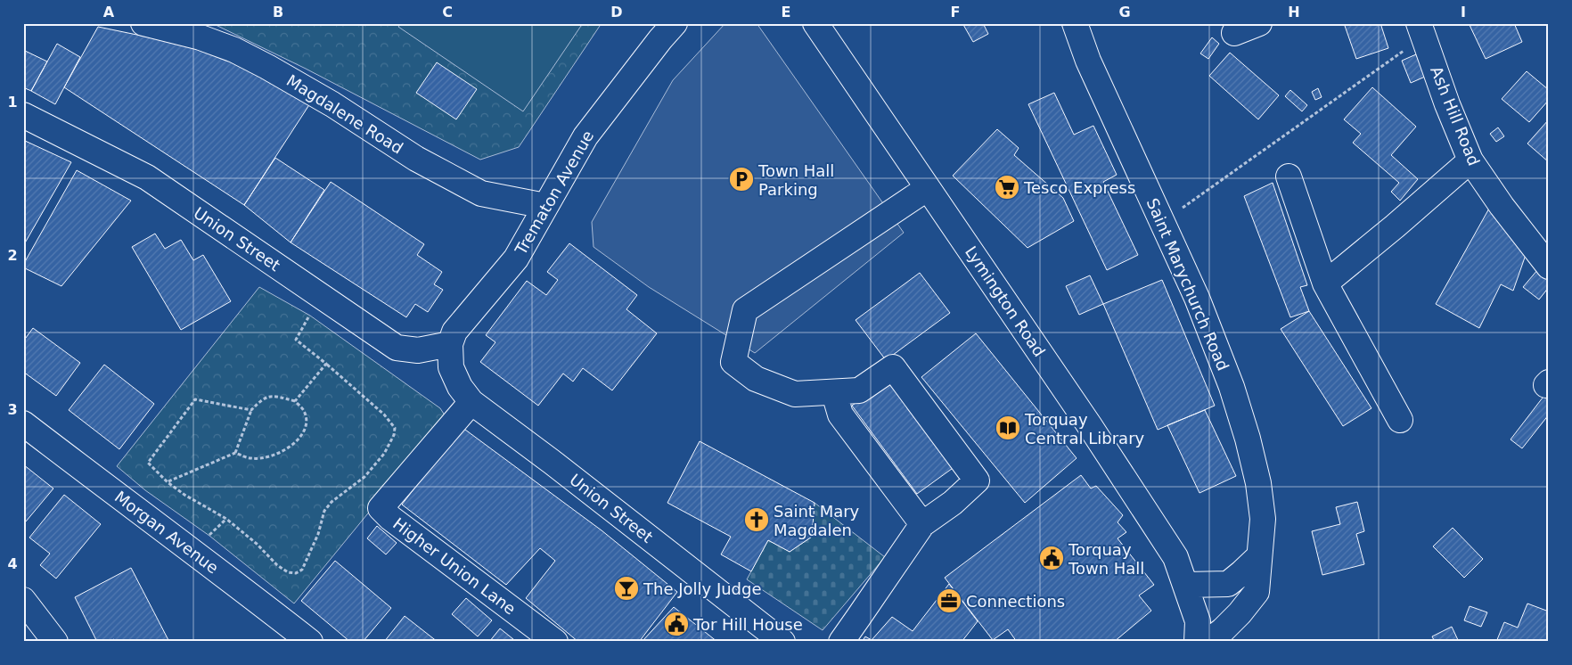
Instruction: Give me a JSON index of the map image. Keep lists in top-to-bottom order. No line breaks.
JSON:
{"streets":{"street":["Magdalene Road","Ash Hill Road","Trematon Avenue","Union Street","Saint Marychurch Road","Lymington Road","Morgan Avenue","Higher Union Lane"]},"crossings":[["Magdalene Road","Trematon Avenue"],["Trematon Avenue","Union Street"],["Union Street","Higher Union Lane"]],"places":{"parking":["Town Hall Parking"],"supermarket":["Tesco Express"],"library":["Torquay Central Library"],"church":["Saint Mary Magdalen"],"public building":["Torquay Town Hall","Tor Hill House"],"bar":["The Jolly Judge"],"office":["Connections"]},"grid":{"columns":["A","B","C","D","E","F","G","H","I"],"rows":["1","2","3","4"]}}
